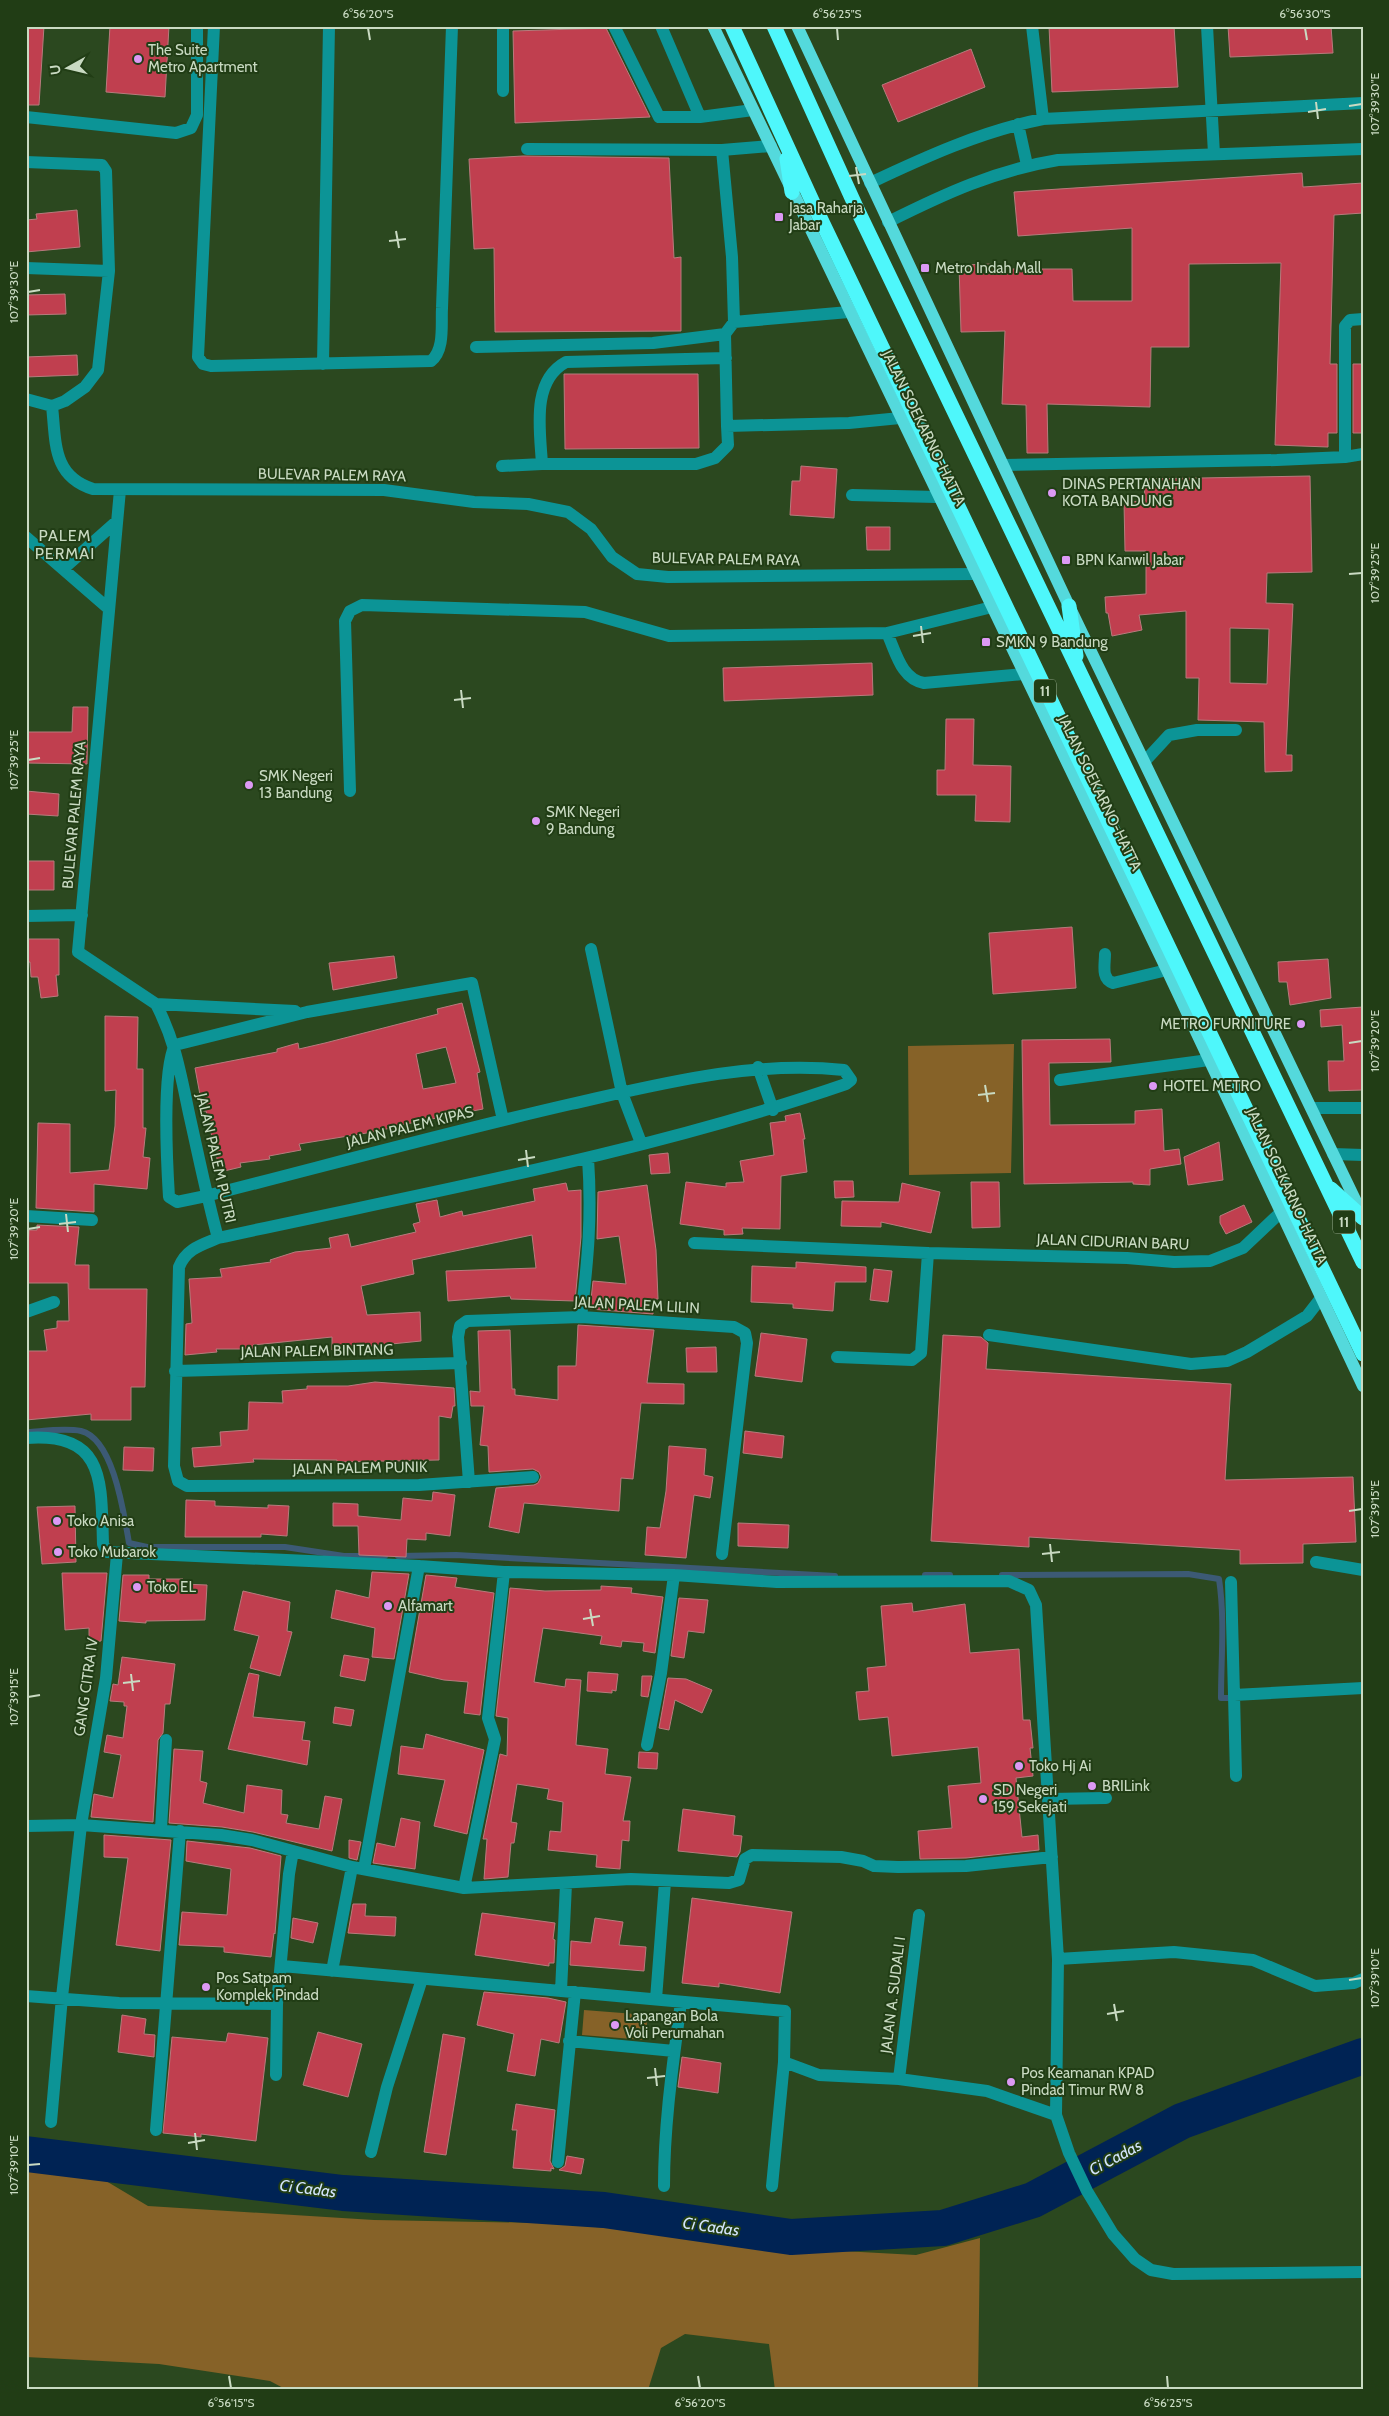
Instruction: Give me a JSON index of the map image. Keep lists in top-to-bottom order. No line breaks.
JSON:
{"streets":{"highway":["JALAN SOEKARNO-HATTA","11"],"street":["BULEVAR PALEM RAYA","JALAN PALEM KIPAS","JALAN PALEM PUTRI","JALAN CIDURIAN BARU","JALAN PALEM LILIN","JALAN PALEM BINTANG","JALAN PALEM PUNIK","GANG CITRA IV","JALAN A. SUDALI I"]},"crossings":[["JALAN SOEKARNO-HATTA","BULEVAR PALEM RAYA"],["JALAN SOEKARNO-HATTA","JALAN CIDURIAN BARU"],["JALAN PALEM KIPAS","JALAN PALEM PUTRI"],["JALAN PALEM PUTRI","JALAN PALEM BINTANG"],["JALAN PALEM PUTRI","JALAN PALEM PUNIK"],["JALAN PALEM LILIN","JALAN PALEM BINTANG"],["JALAN PALEM LILIN","JALAN PALEM PUNIK"]],"districts":["PALEM PERMAI"],"water":["Ci Cadas"],"places":{"other":["The Suite Metro Apartment","DINAS PERTANAHAN KOTA BANDUNG","SMK Negeri 13 Bandung","SMK Negeri 9 Bandung","METRO FURNITURE","HOTEL METRO","Toko Anisa","Toko Mubarok","Toko EL","Alfamart","Toko Hj Ai","BRILink","SD Negeri 159 Sekejati","Pos Satpam Komplek Pindad","Lapangan Bola Voli Perumahan","Pos Keamanan KPAD Pindad Timur RW 8"],"transit":["Jasa Raharja Jabar","Metro Indah Mall","BPN Kanwil Jabar","SMKN 9 Bandung"]},"north":"left","coordinates":["6°56'20\"S","6°56'25\"S","6°56'30\"S","107°39'30\"E","107°39'25\"E","107°39'20\"E","107°39'15\"E","107°39'10\"E","6°56'15\"S"]}
